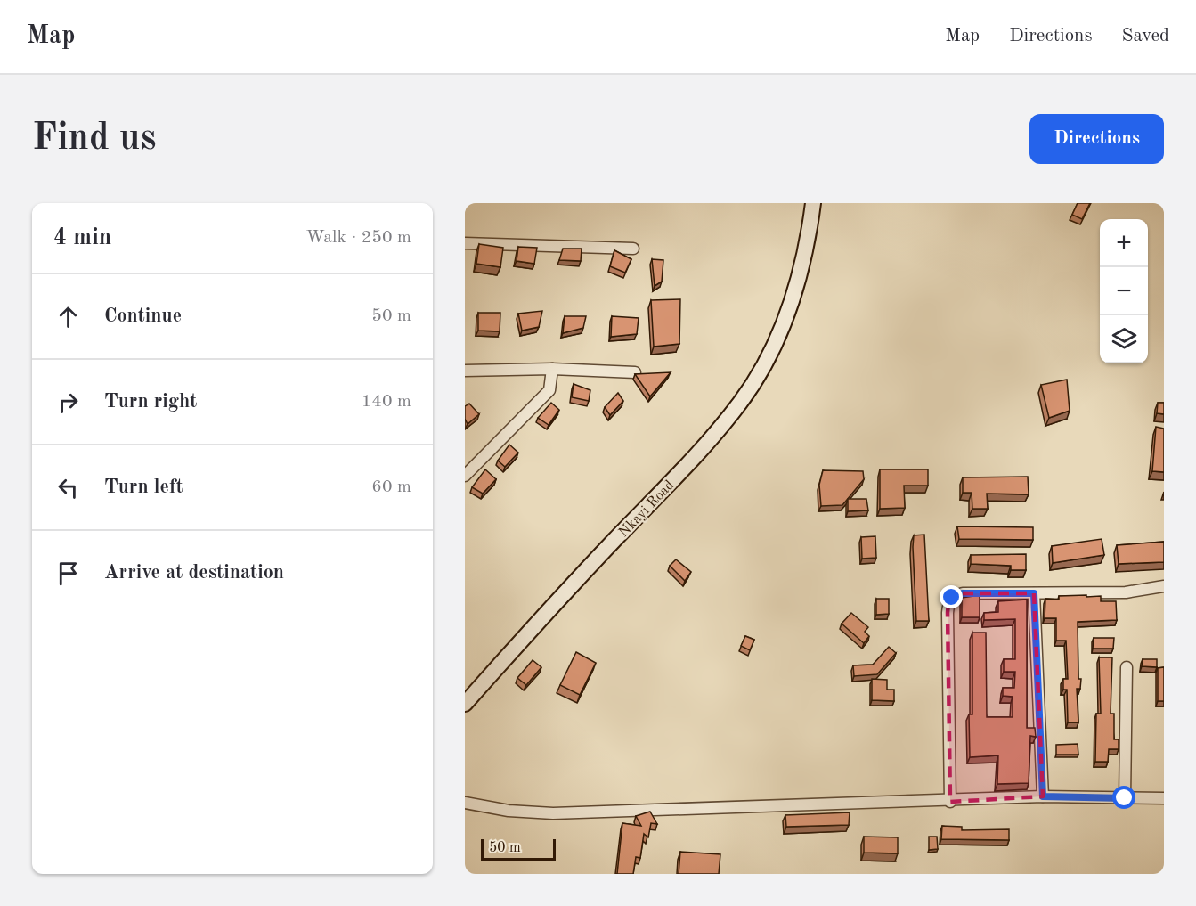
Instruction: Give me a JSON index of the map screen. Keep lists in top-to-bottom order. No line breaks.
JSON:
{"streets":{"main road":["Nkayi Road"]},"scale_bar":"50 m","page":{"header":"Map","nav":["Map","Directions","Saved"],"buttons":"Directions","title":"Find us","heading":["4 min","Walk · 250 m"],"map_buttons":["+","−"],"list":[["Continue","50 m"],["Turn right","140 m"],["Turn left","60 m"],"Arrive at destination"],"scale":"50 m"}}
